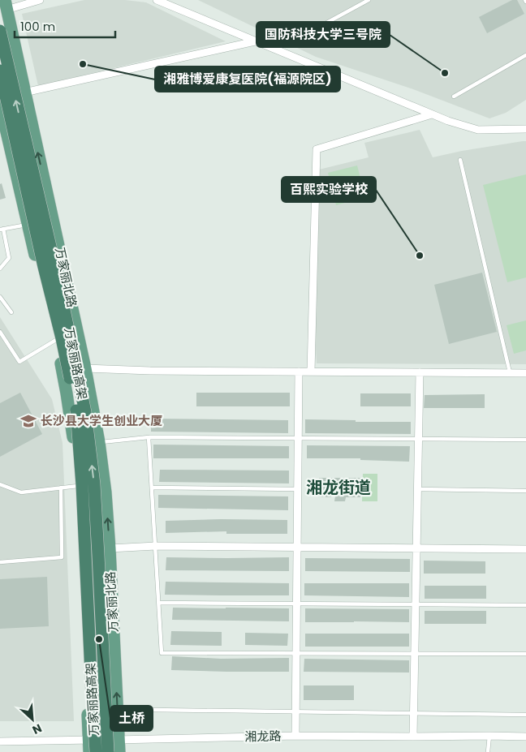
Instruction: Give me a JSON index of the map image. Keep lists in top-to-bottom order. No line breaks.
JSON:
{"streets":{"highway":["万家丽路高架"],"main road":["万家丽北路"],"street":["湘龙路"]},"crossings":[["万家丽北路","湘龙路"]],"districts":["湘龙街道"],"places":{"other":["湘雅博爱康复医院(福源院区)","国防科技大学三号院","百熙实验学校","土桥"],"school or university":["长沙县大学生创业大厦"]},"scale_bar":"100 m","north":"bottom right"}
